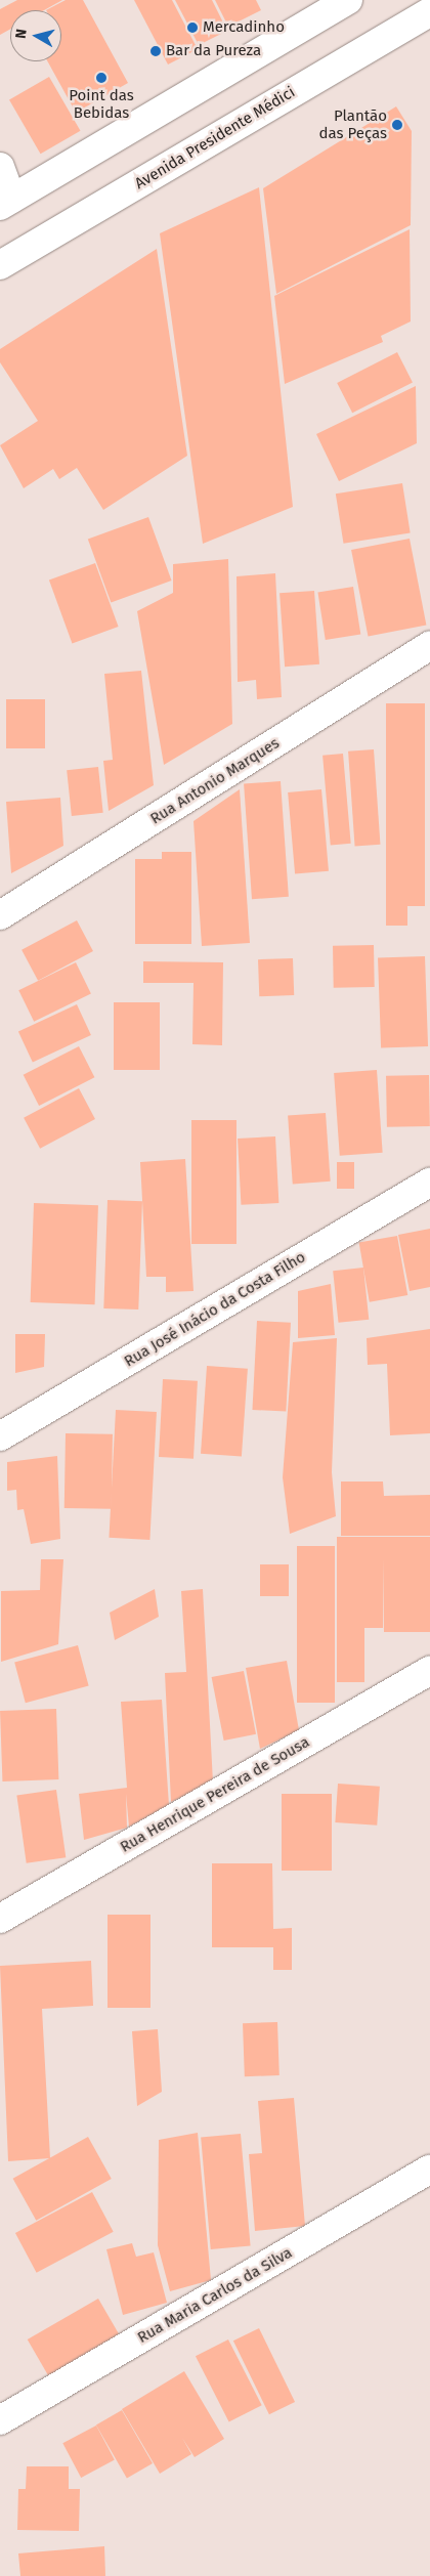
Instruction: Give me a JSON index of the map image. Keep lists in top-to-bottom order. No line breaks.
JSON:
{"streets":{"street":["Avenida Presidente Médici","Rua Antonio Marques","Rua José Inácio da Costa Filho","Rua Henrique Pereira de Sousa","Rua Maria Carlos da Silva"]},"places":["Mercadinho","Bar da Pureza","Point das Bebidas","Plantão das Peças"],"north":"left"}
